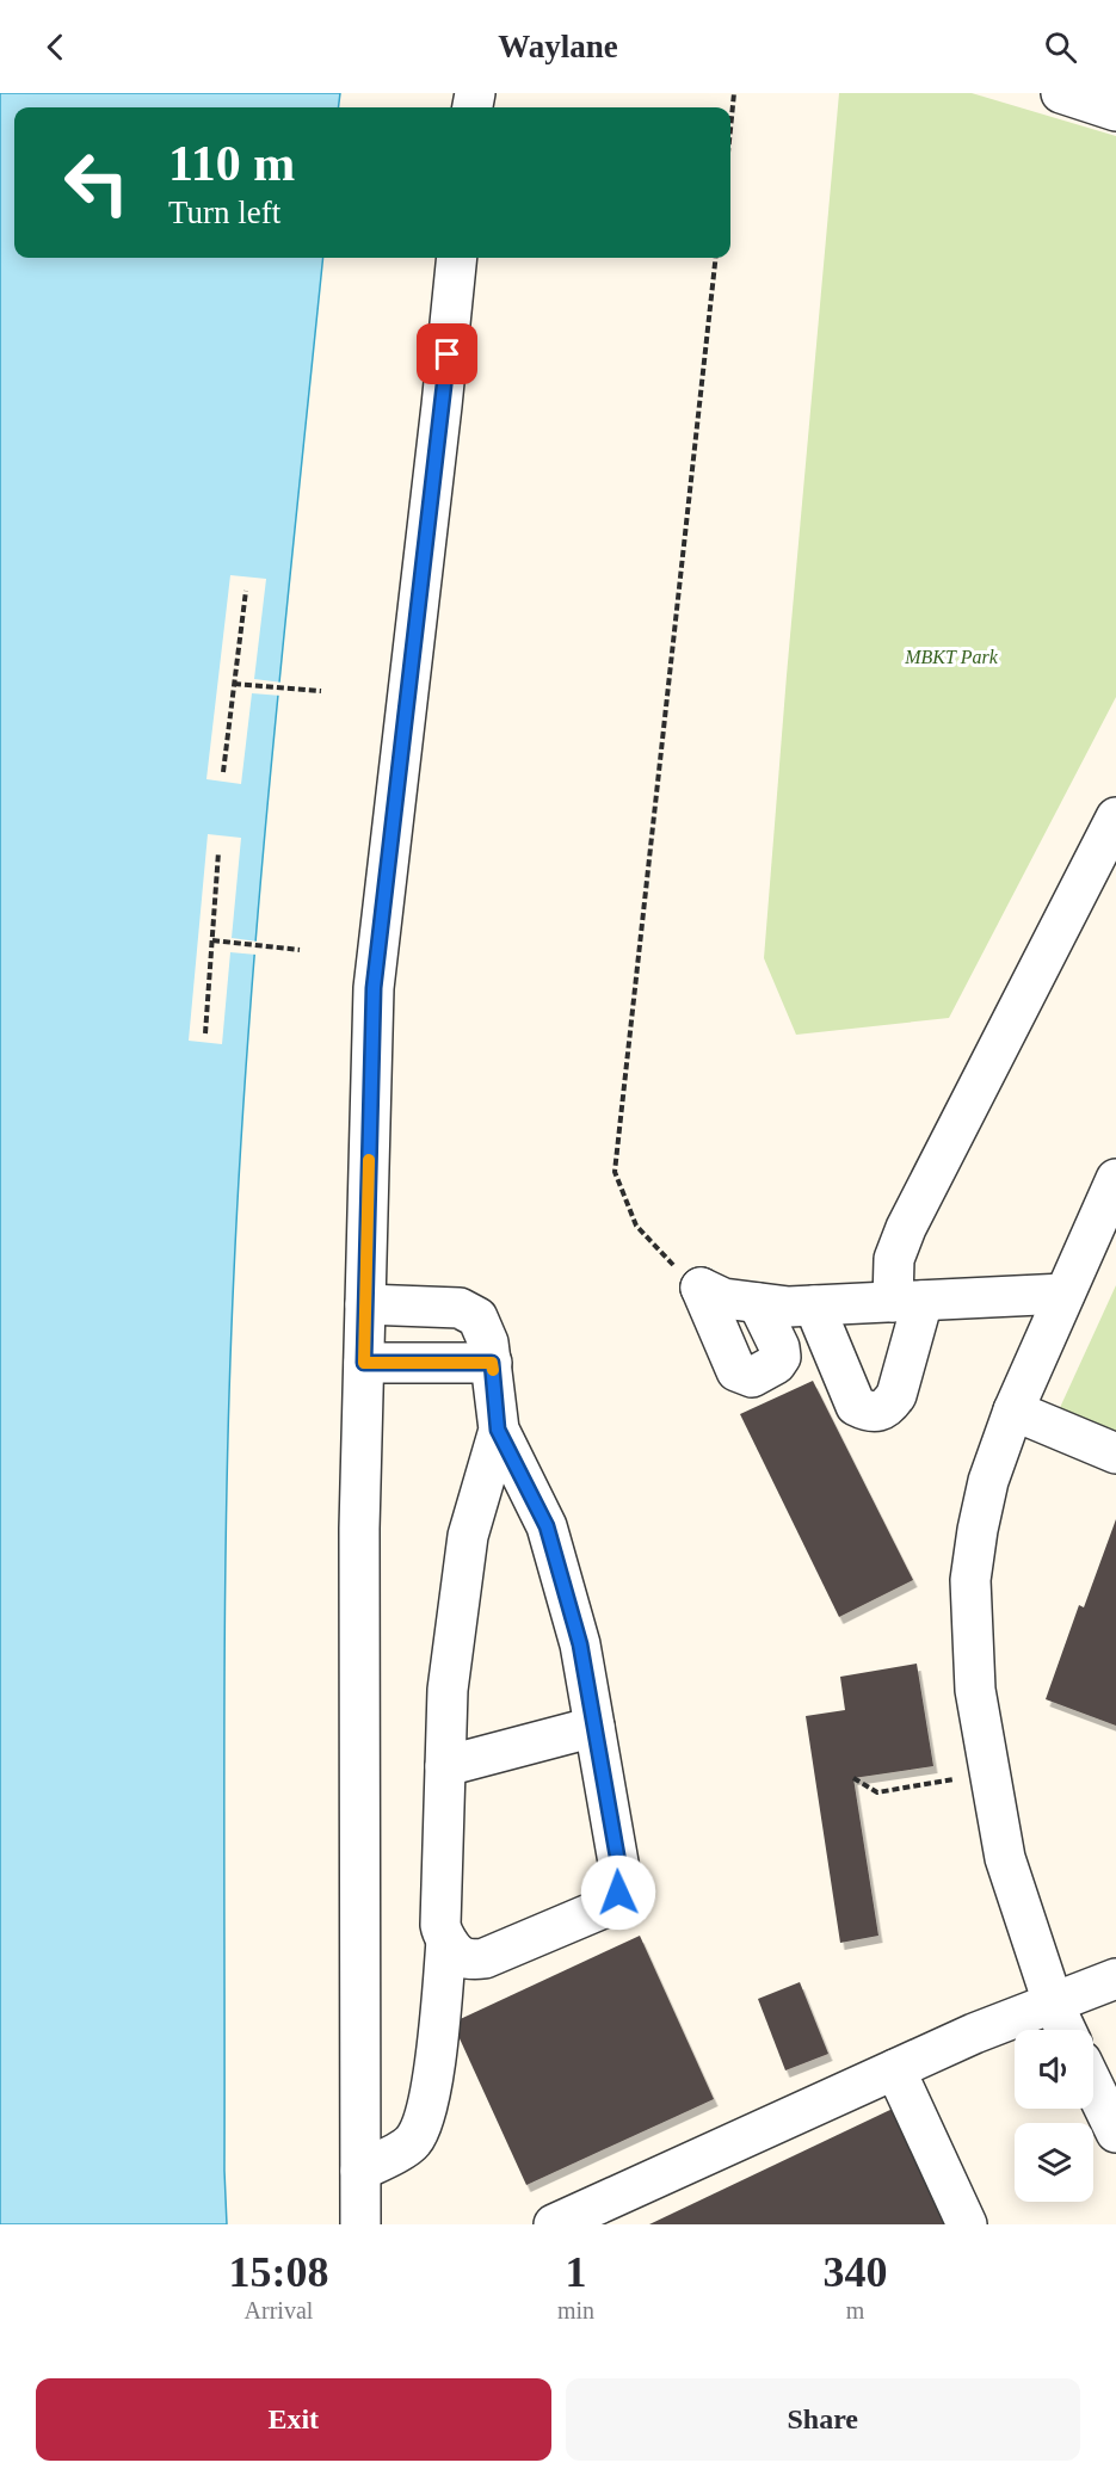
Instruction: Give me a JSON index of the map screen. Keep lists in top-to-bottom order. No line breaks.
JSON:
{"parks":["MBKT Park"],"page":{"header":"Waylane","turn":["110 m","Turn left"],"eta":["15:08","Arrival","1","min","340","m"],"buttons":["Exit","Share"]}}
